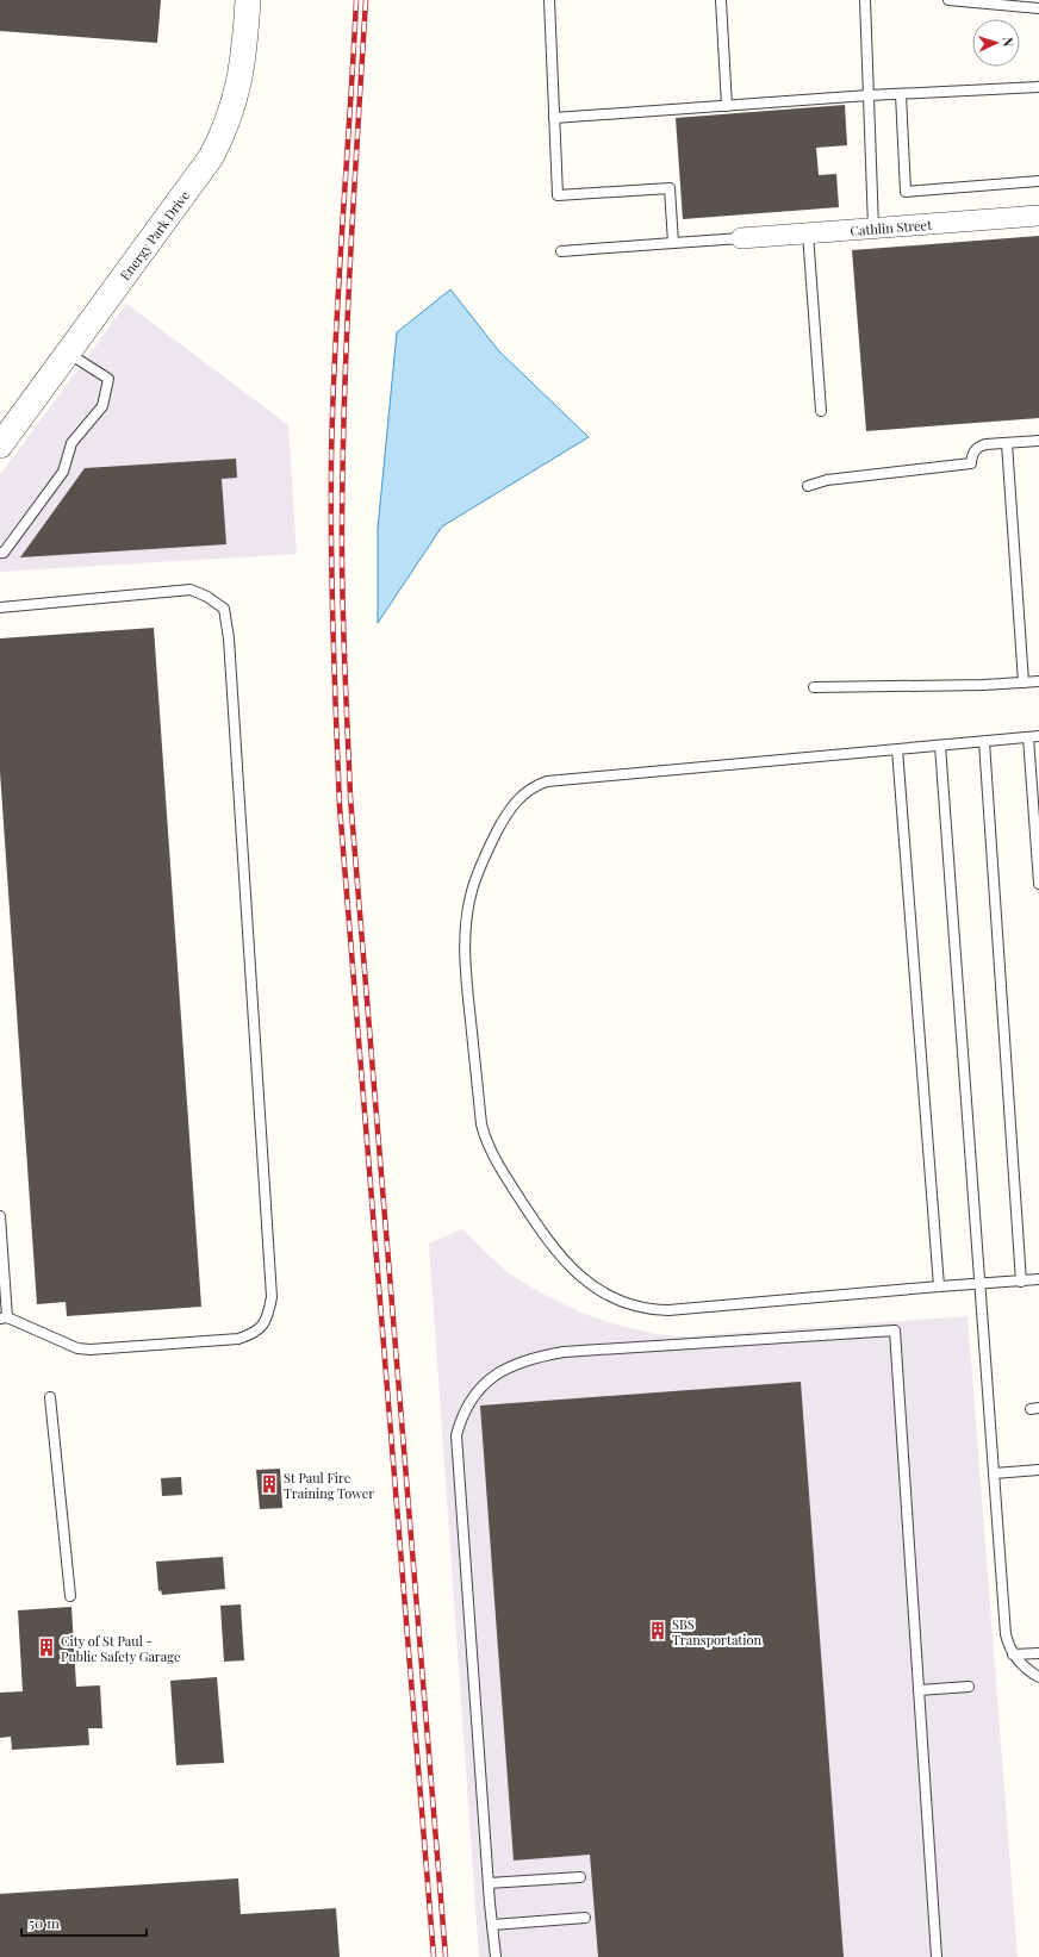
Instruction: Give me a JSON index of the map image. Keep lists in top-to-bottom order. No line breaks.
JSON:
{"streets":{"street":["Cathlin Street","Energy Park Drive"]},"places":{"building":["St Paul Fire Training Tower","SBS Transportation","City of St Paul - Public Safety Garage"]},"scale_bar":"50 m","north":"right"}
